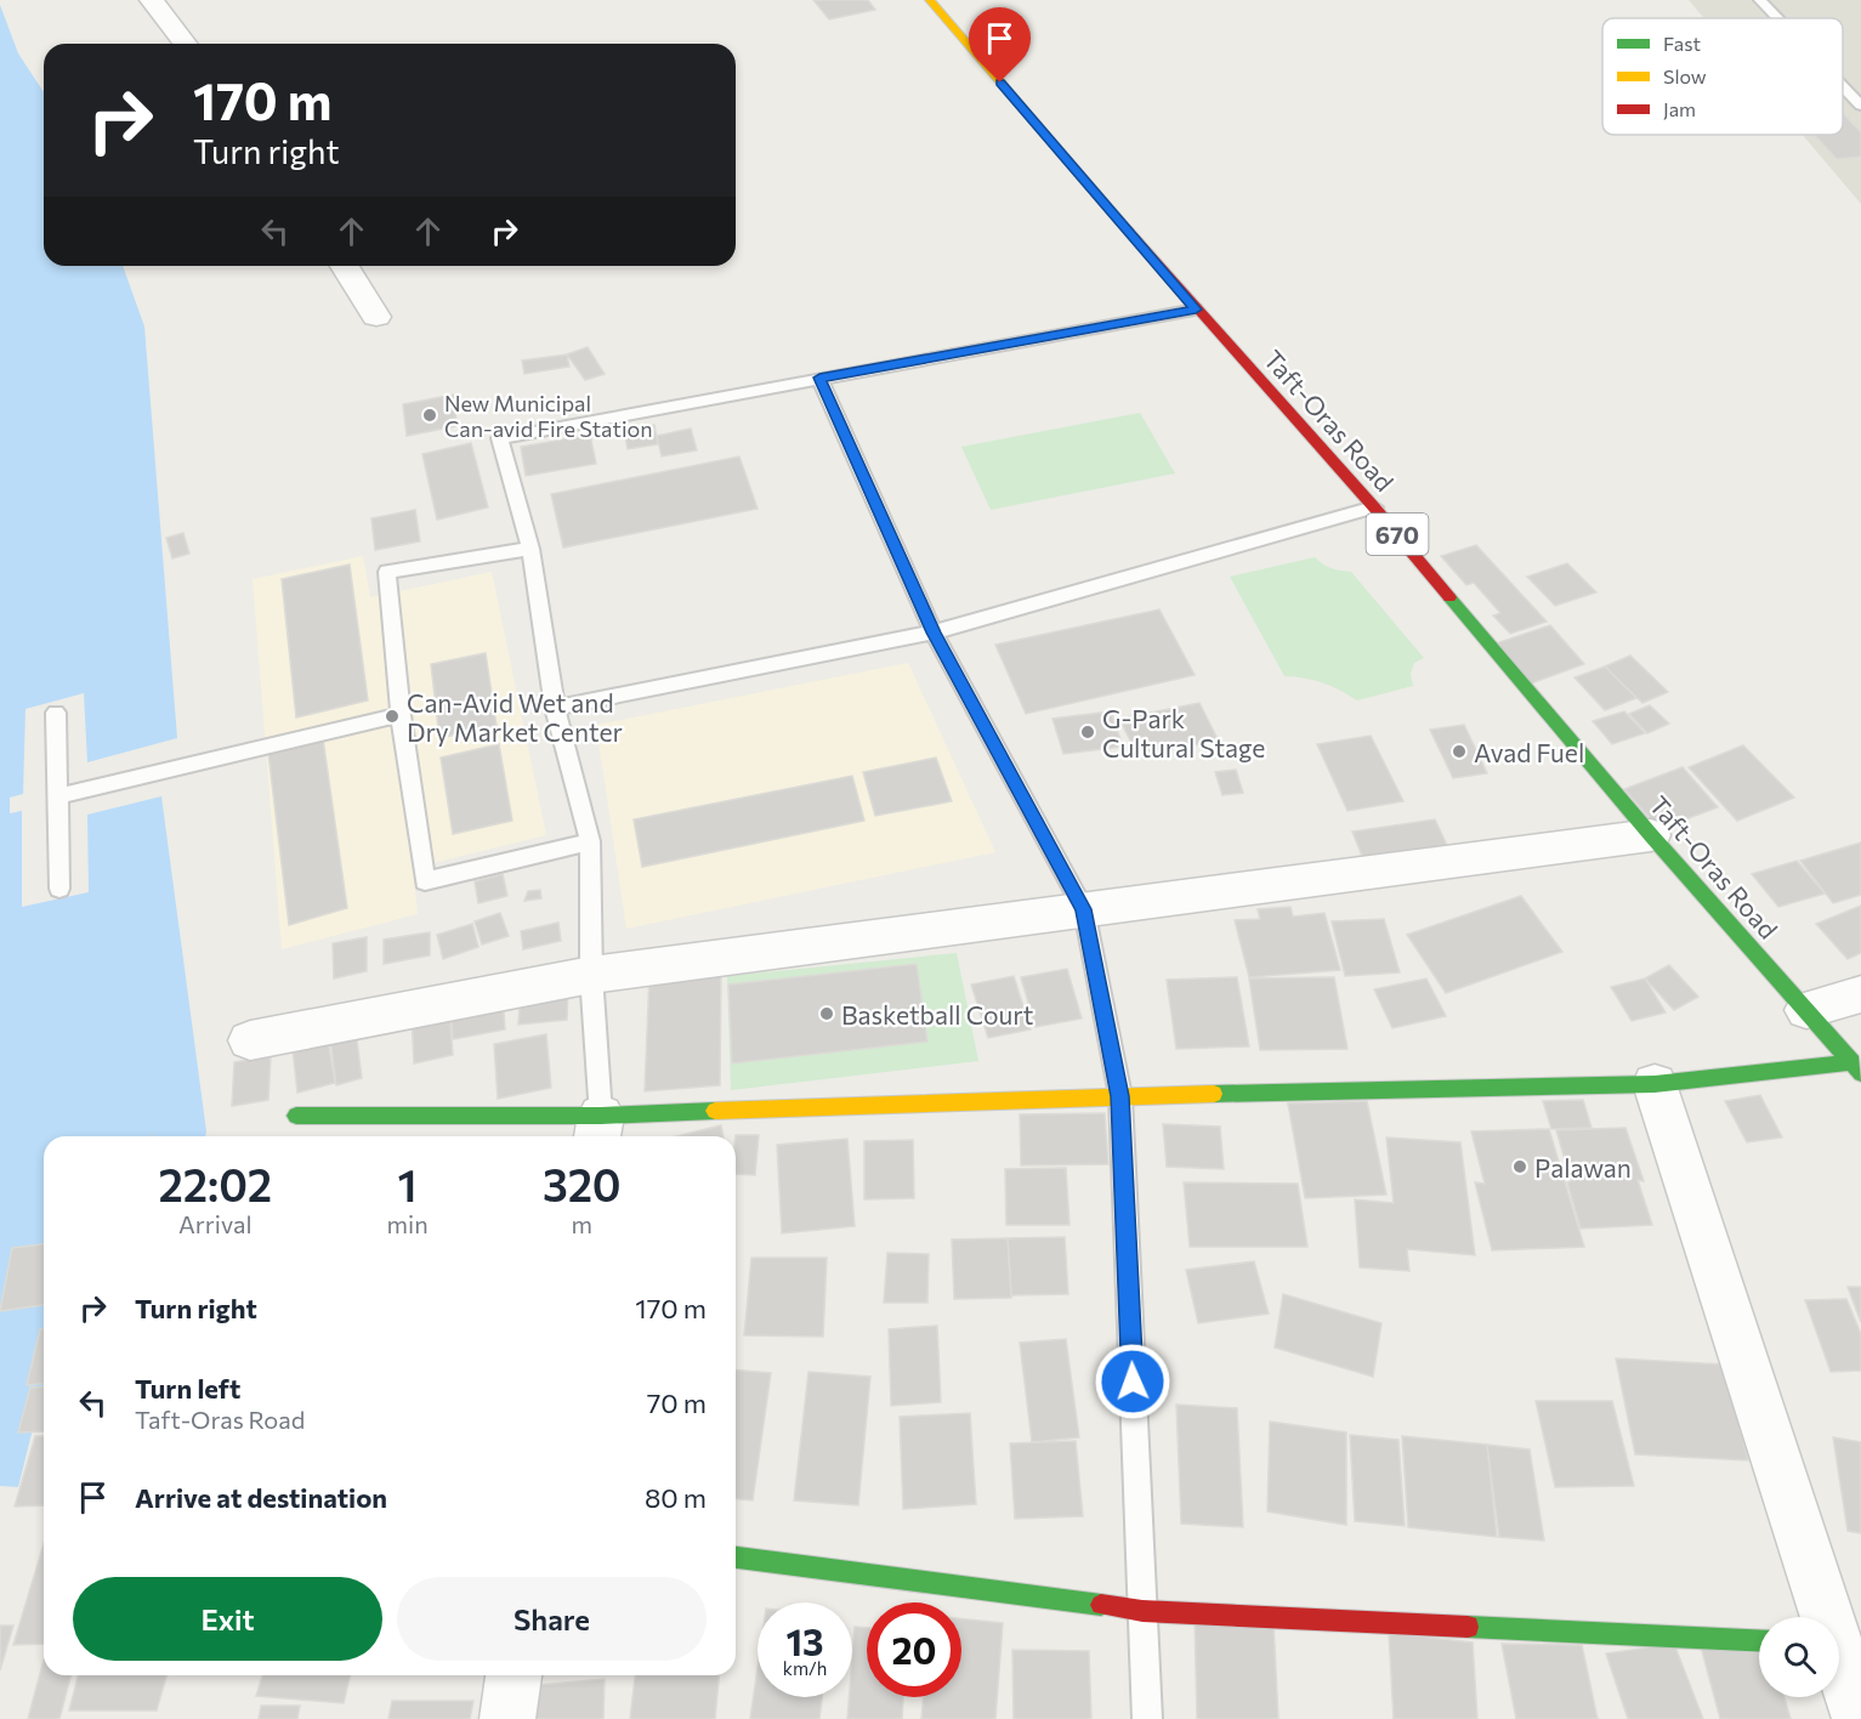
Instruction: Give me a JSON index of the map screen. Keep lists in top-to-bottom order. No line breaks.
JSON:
{"streets":{"main road":["Taft-Oras Road","670"]},"places":["New Municipal Can-avid Fire Station","Can-Avid Wet and Dry Market Center","G-Park Cultural Stage","Avad Fuel","Basketball Court","Palawan"],"legend":["Fast","Slow","Jam"],"page":{"turn":["170 m","Turn right"],"eta":["22:02","Arrival","1","min","320","m"],"list":[{"name":"Turn right","value":"170 m"},{"name":"Turn left","note":"Taft-Oras Road","value":"70 m"},{"name":"Arrive at destination","value":"80 m"}],"buttons":["Exit","Share"],"speed":"13 km/h","limit":"20"}}
